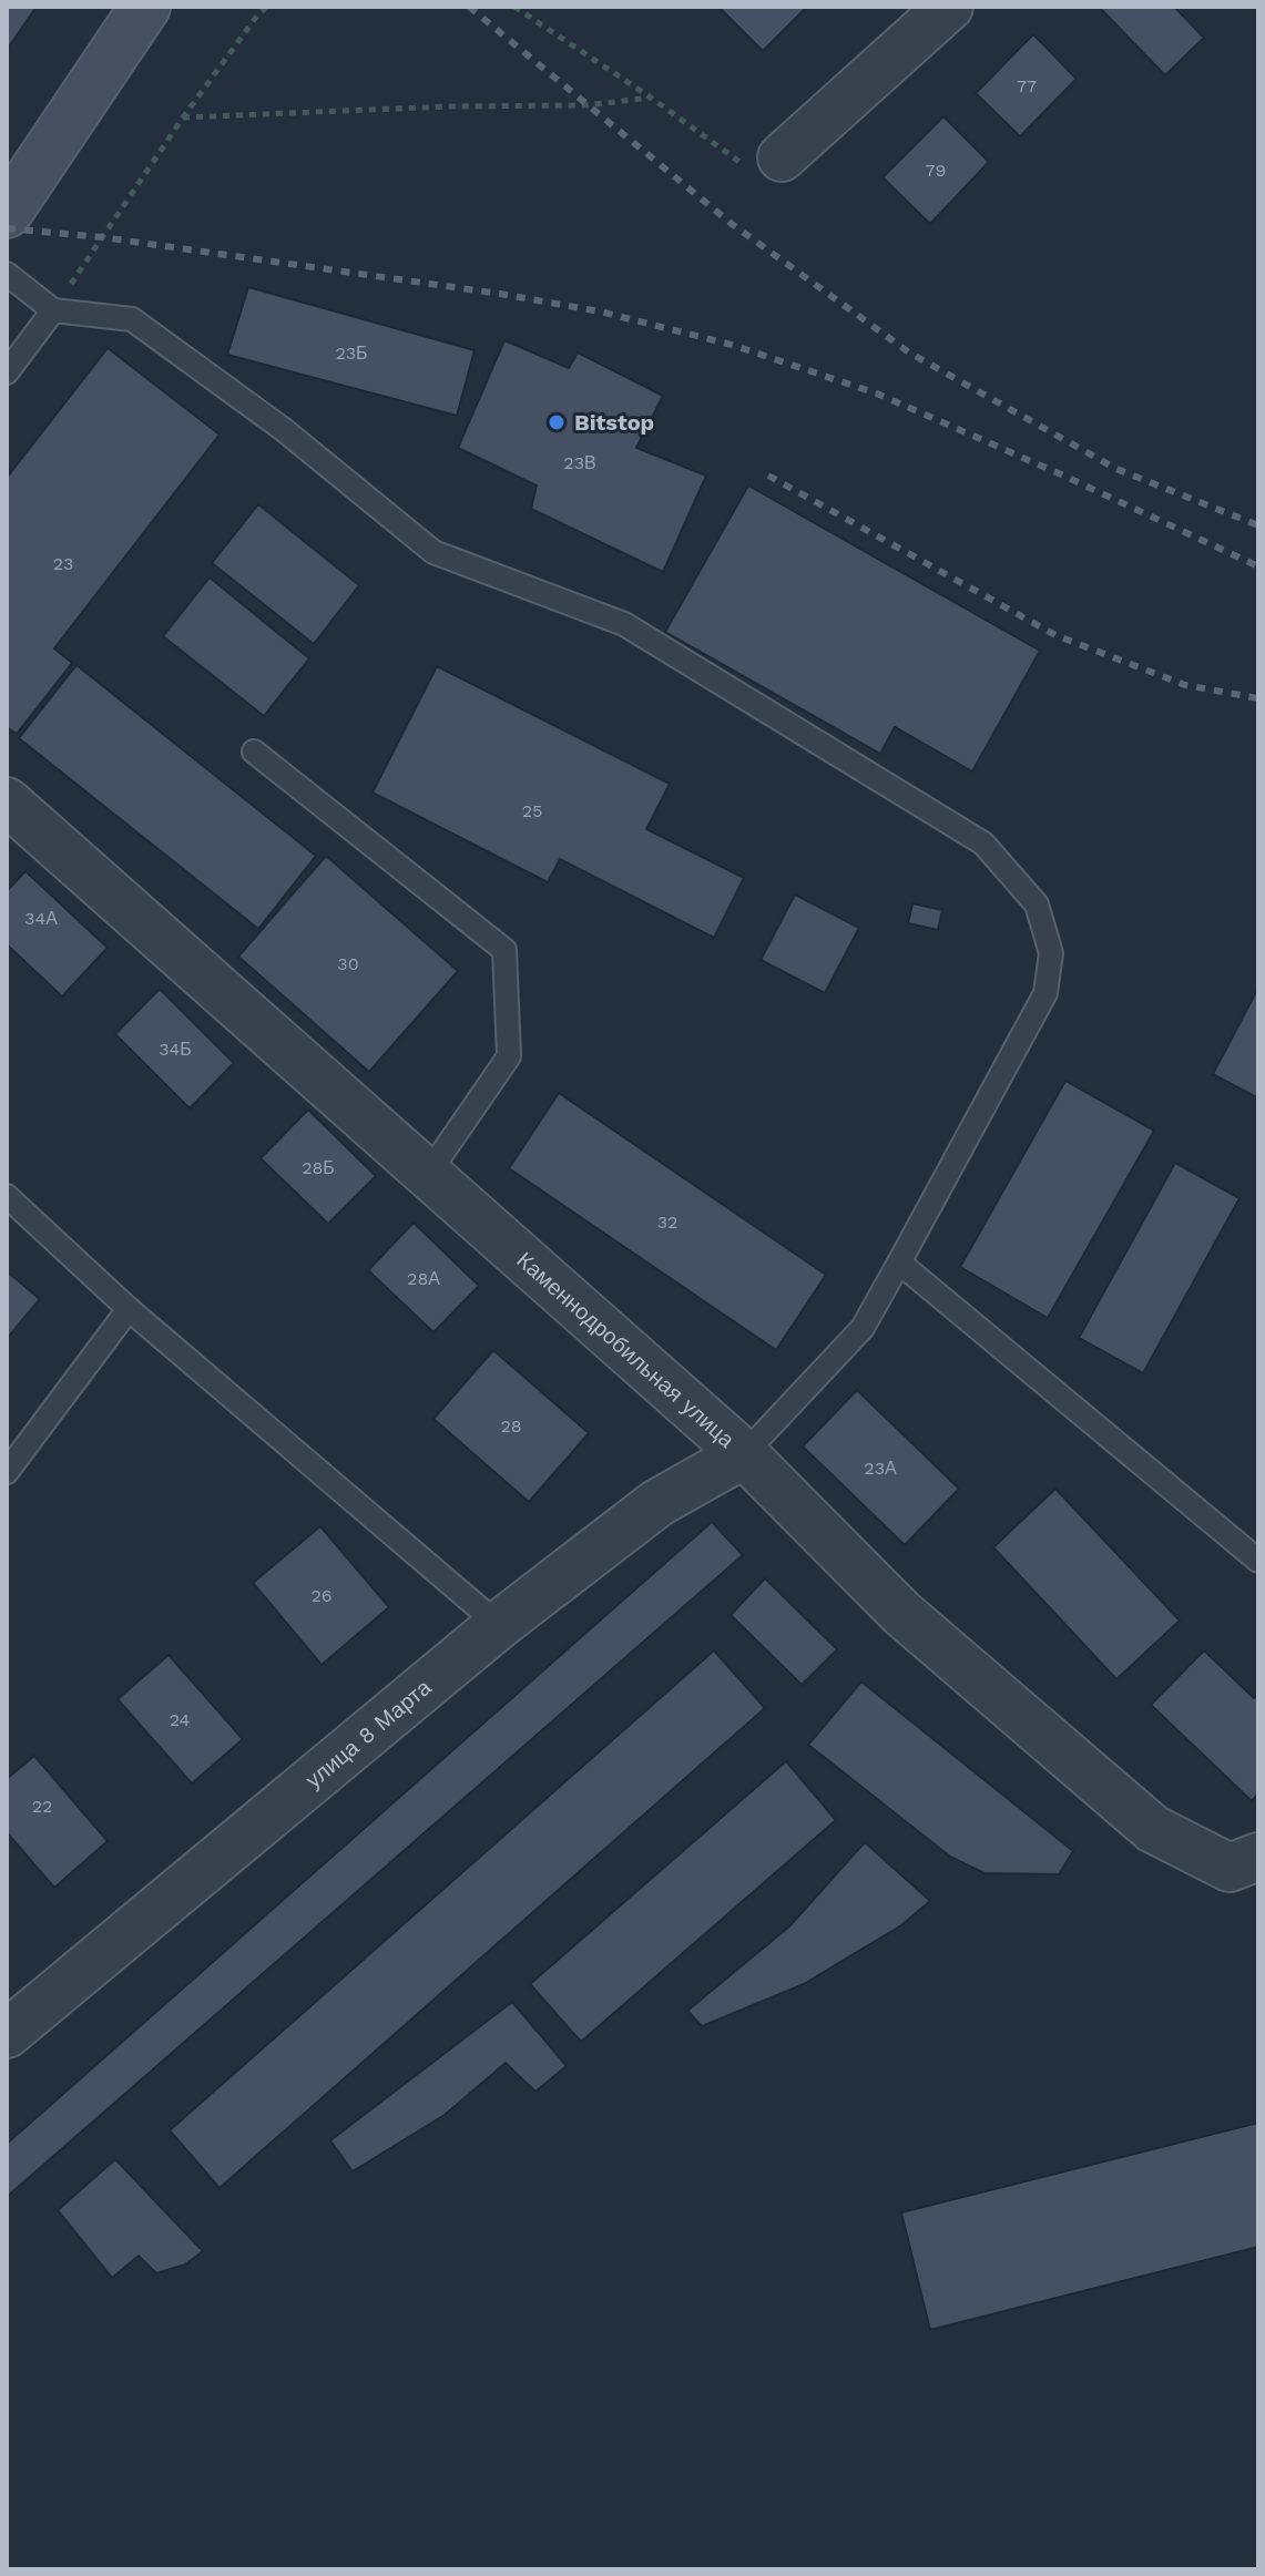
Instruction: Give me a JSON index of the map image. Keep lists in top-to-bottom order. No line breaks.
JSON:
{"streets":{"street":["Каменнодробильная улица","улица 8 Марта"]},"crossings":[["Каменнодробильная улица","улица 8 Марта"]],"places":["Bitstop"],"house_numbers":["77","79","23Б","23В","23","25","34А","30","34Б","28Б","32","28А","28","23А","26","24","22"]}
